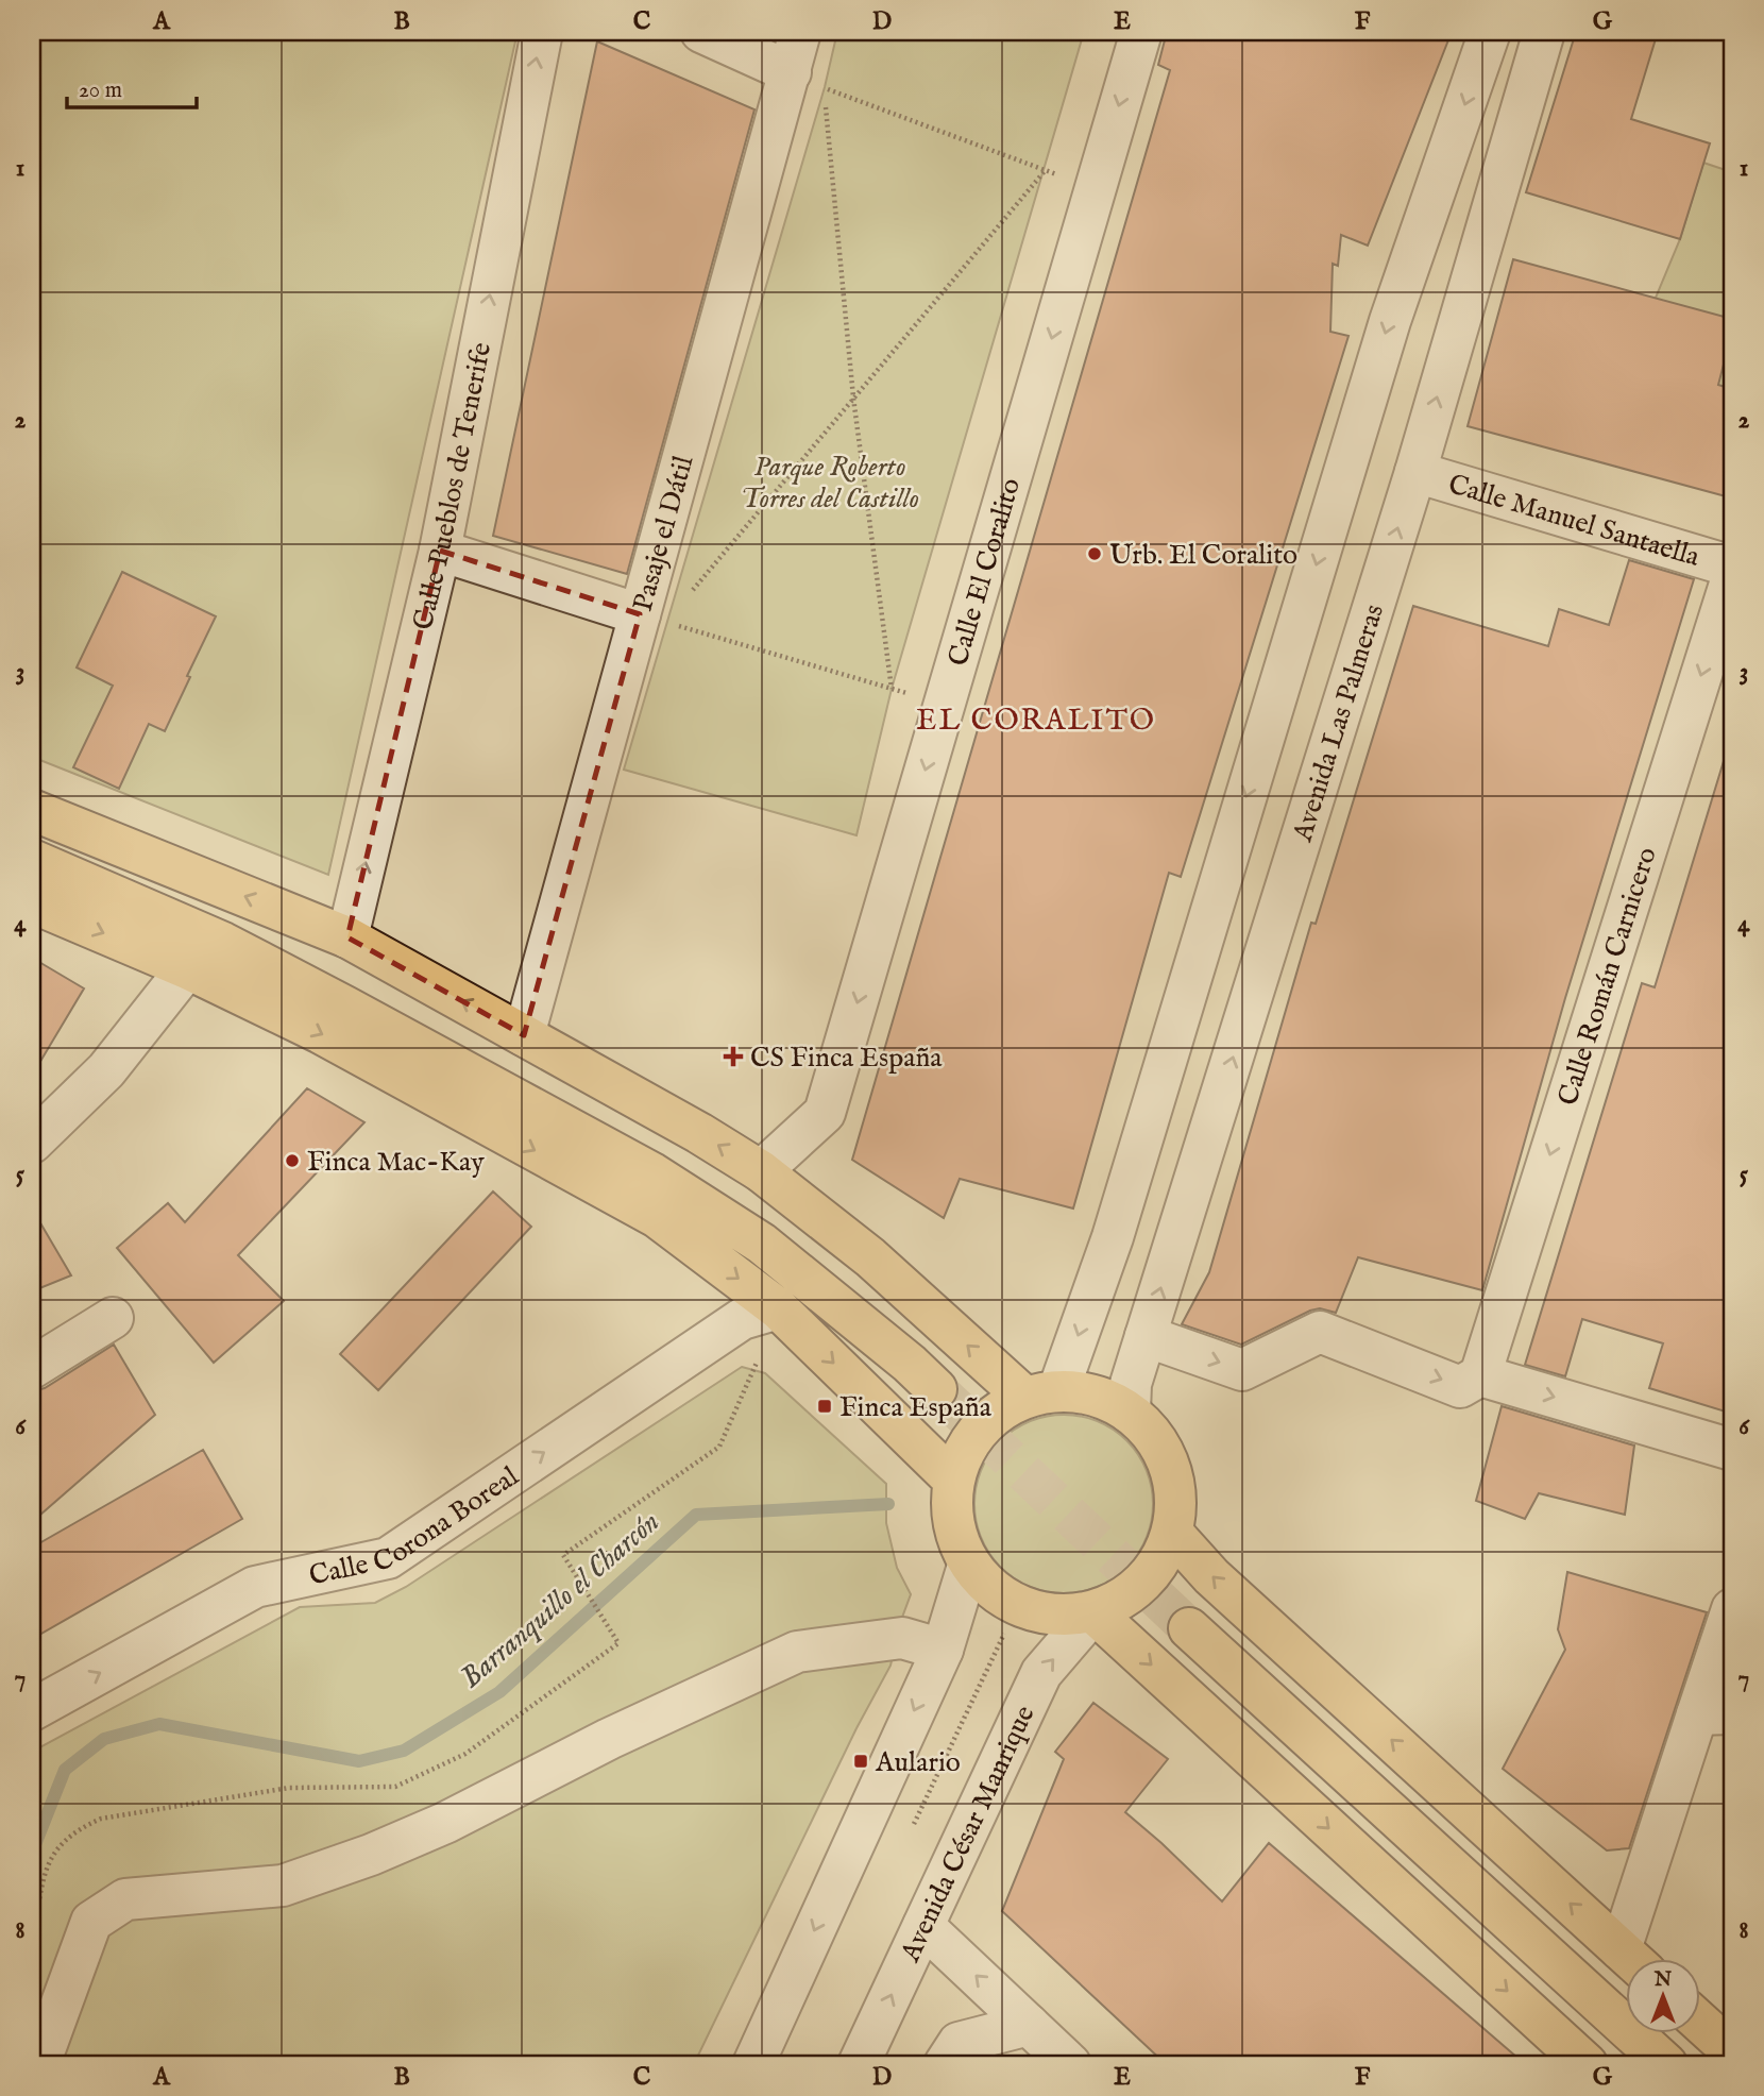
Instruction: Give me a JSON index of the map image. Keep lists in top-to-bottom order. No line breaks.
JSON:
{"streets":{"street":["Calle Pueblos de Tenerife","Calle Manuel Santaella","Pasaje el Dátil","Calle El Coralito","Avenida Las Palmeras","Calle Román Carnicero","Calle Corona Boreal","Avenida César Manrique"]},"crossings":[["Calle Manuel Santaella","Avenida Las Palmeras"],["Avenida Las Palmeras","Avenida César Manrique"]],"one_way":["Calle Pueblos de Tenerife","Calle Román Carnicero"],"districts":["EL CORALITO"],"water":["Barranquillo el Charcón"],"parks":["Parque Roberto Torres del Castillo"],"places":{"other":["Urb. El Coralito","Finca Mac-Kay"],"health":["CS Finca España"],"transit":["Finca España","Aulario"]},"scale_bar":"20 m","north":"top","grid":{"columns":["A","B","C","D","E","F","G"],"rows":["1","2","3","4","5","6","7","8"]}}
